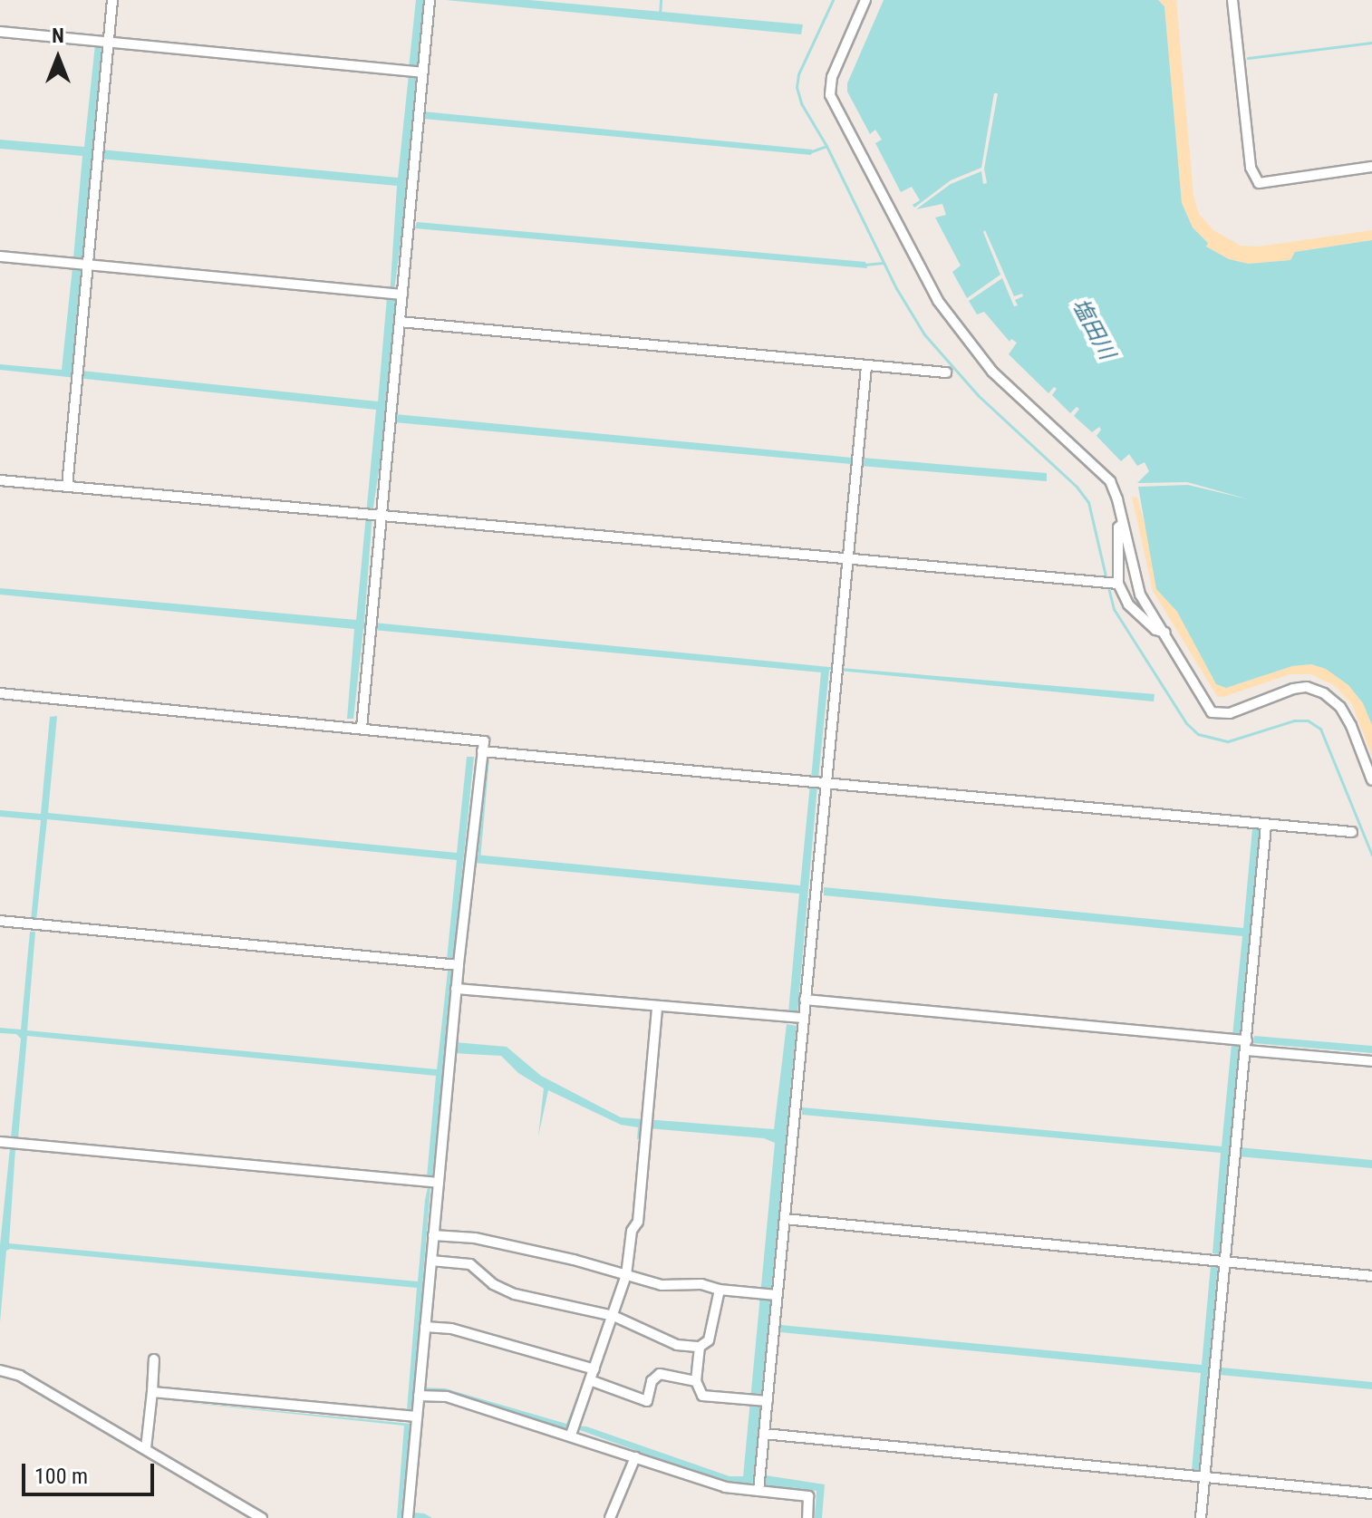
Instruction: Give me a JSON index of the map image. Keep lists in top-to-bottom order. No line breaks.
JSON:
{"water":["塩田川"],"scale_bar":"100 m","north":"top"}
